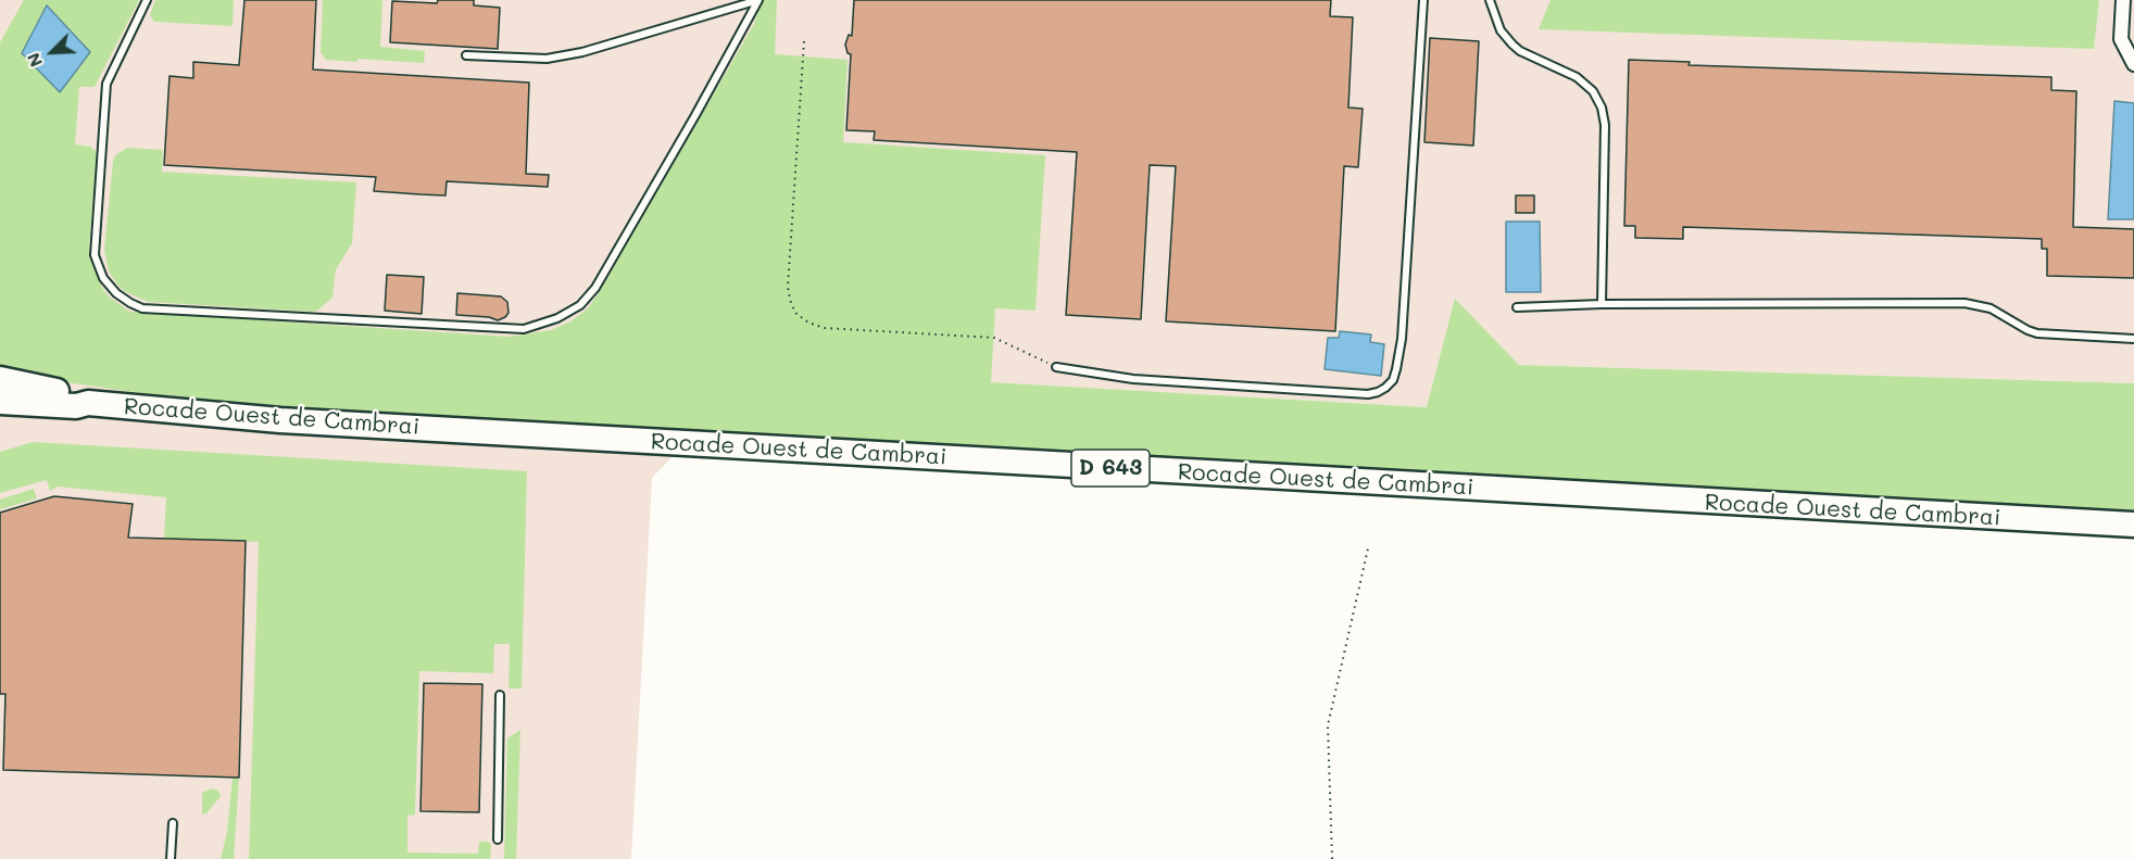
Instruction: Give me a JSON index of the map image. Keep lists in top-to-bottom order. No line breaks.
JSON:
{"streets":{"highway":["Rocade Ouest de Cambrai","D 643"]},"north":"bottom left"}
